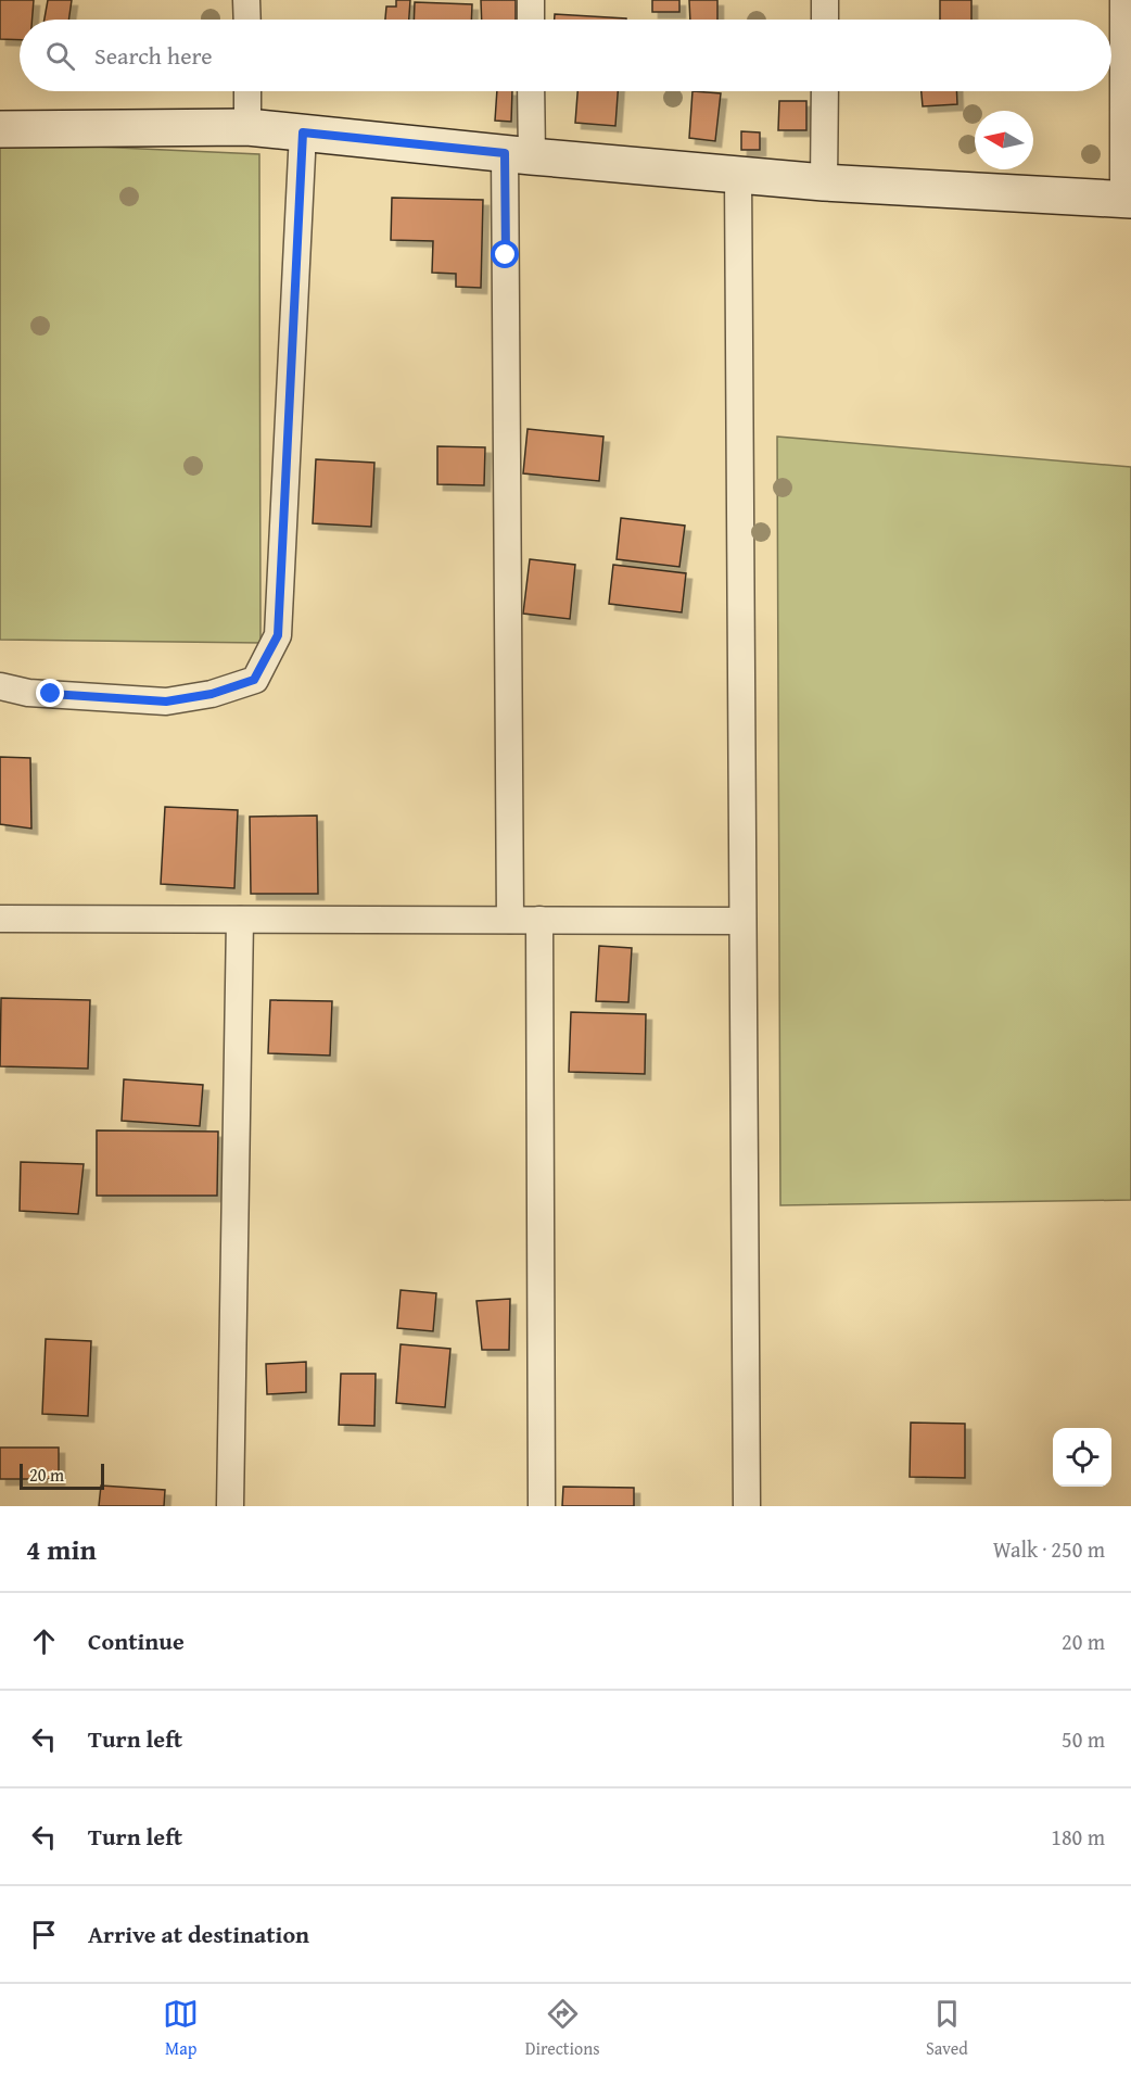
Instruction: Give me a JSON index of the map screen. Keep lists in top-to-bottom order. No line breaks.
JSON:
{"scale_bar":"20 m","north":"left","page":{"search":"Search here","scale":"20 m","heading":["4 min","Walk · 250 m"],"list":[["Continue","20 m"],["Turn left","50 m"],["Turn left","180 m"],"Arrive at destination"],"nav":["Map","Directions","Saved"]}}
